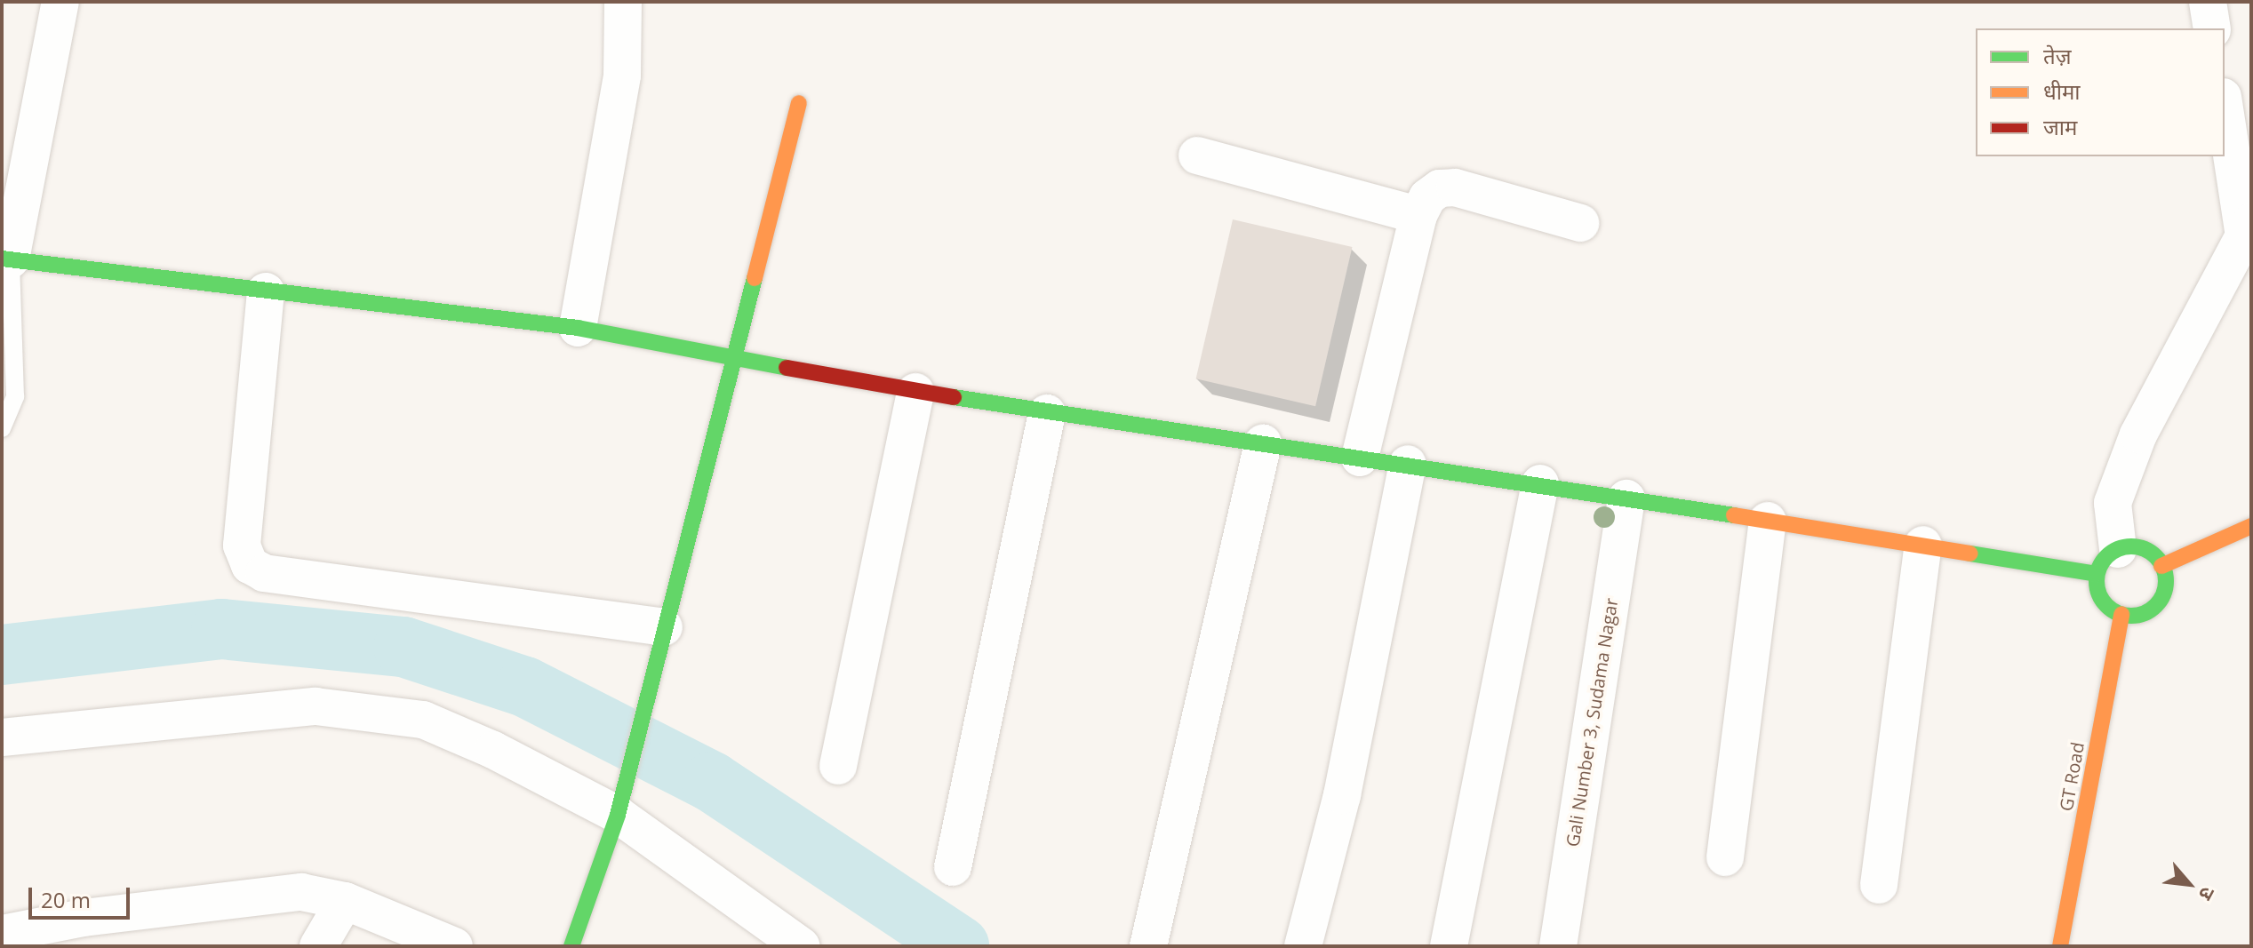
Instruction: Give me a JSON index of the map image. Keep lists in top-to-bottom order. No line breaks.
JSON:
{"streets":{"main road":["GT Road"],"street":["Gali Number 3, Sudama Nagar"]},"legend":["तेज़","धीमा","जाम"],"scale_bar":"20 m","north":"bottom right"}
